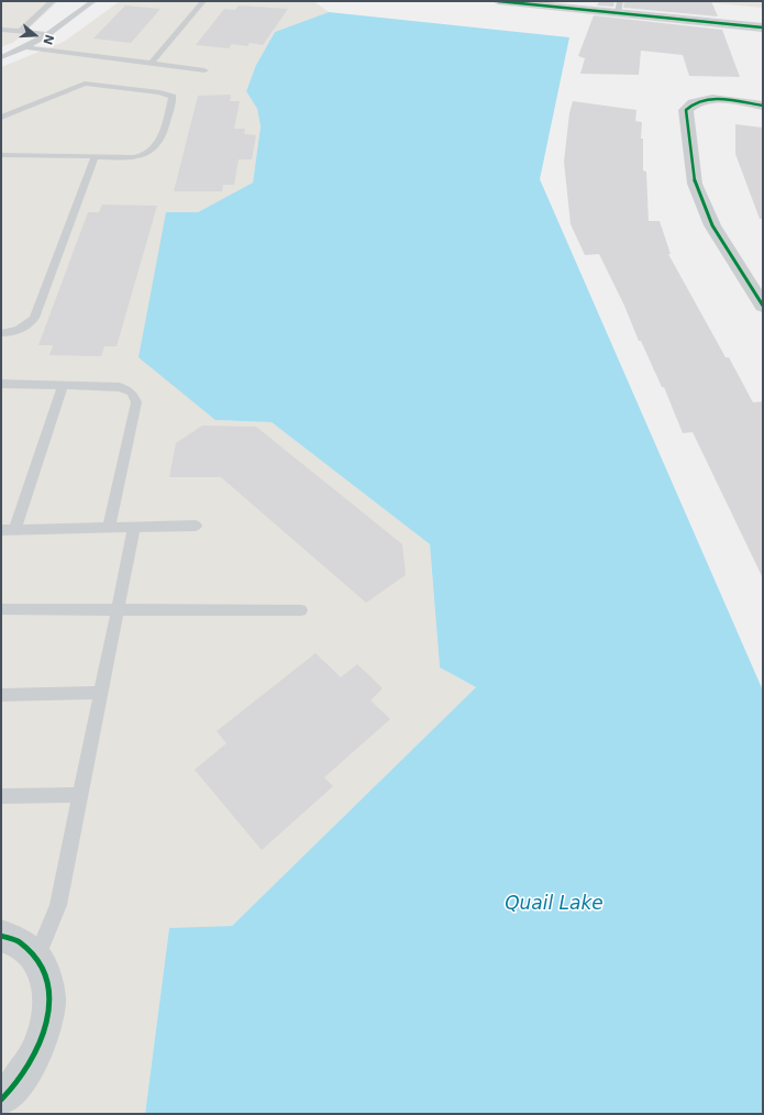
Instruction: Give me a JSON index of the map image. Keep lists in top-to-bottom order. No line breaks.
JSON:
{"water":["Quail Lake"],"north":"right"}
